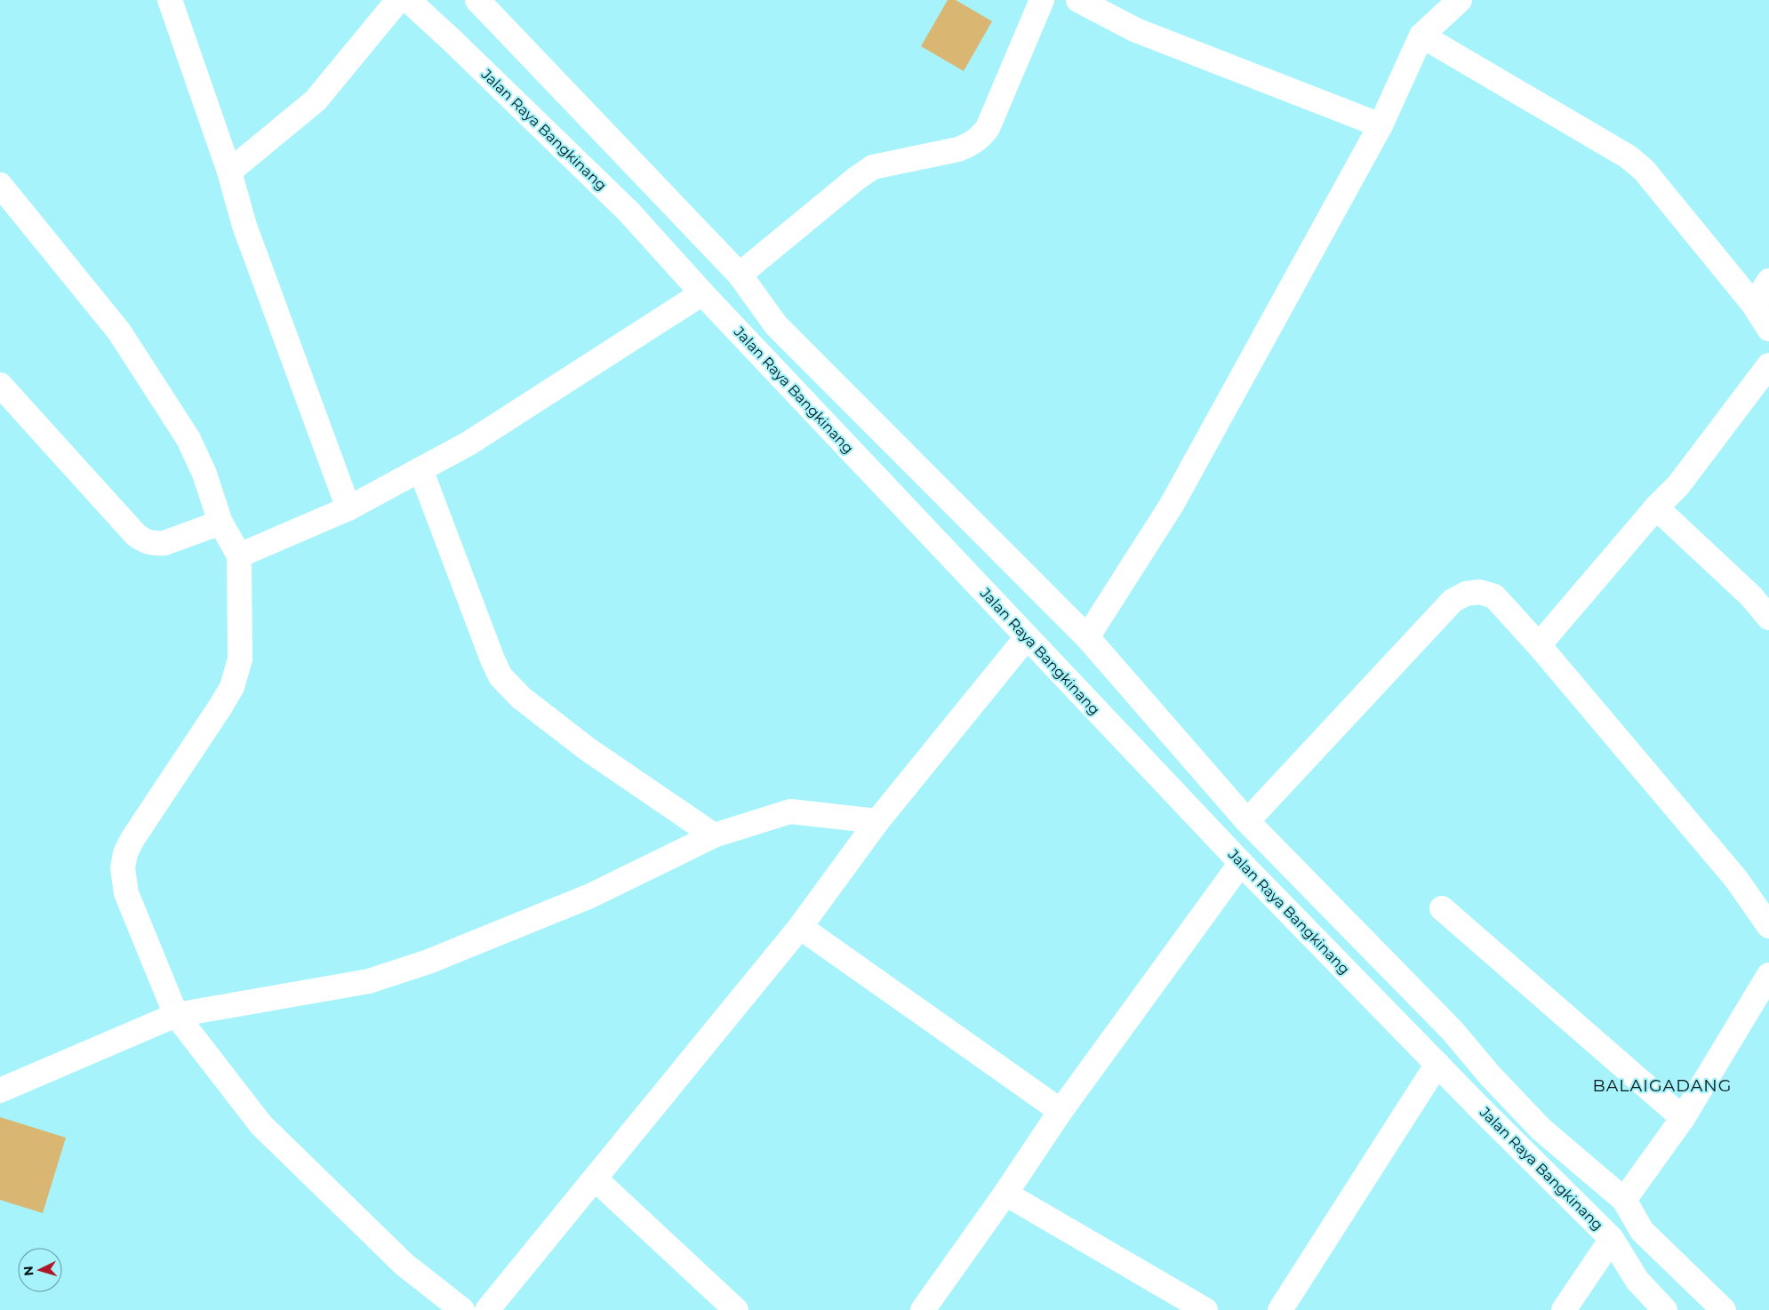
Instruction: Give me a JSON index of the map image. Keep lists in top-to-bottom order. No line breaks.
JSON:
{"streets":{"main road":["Jalan Raya Bangkinang"]},"districts":["BALAIGADANG"],"north":"left"}
